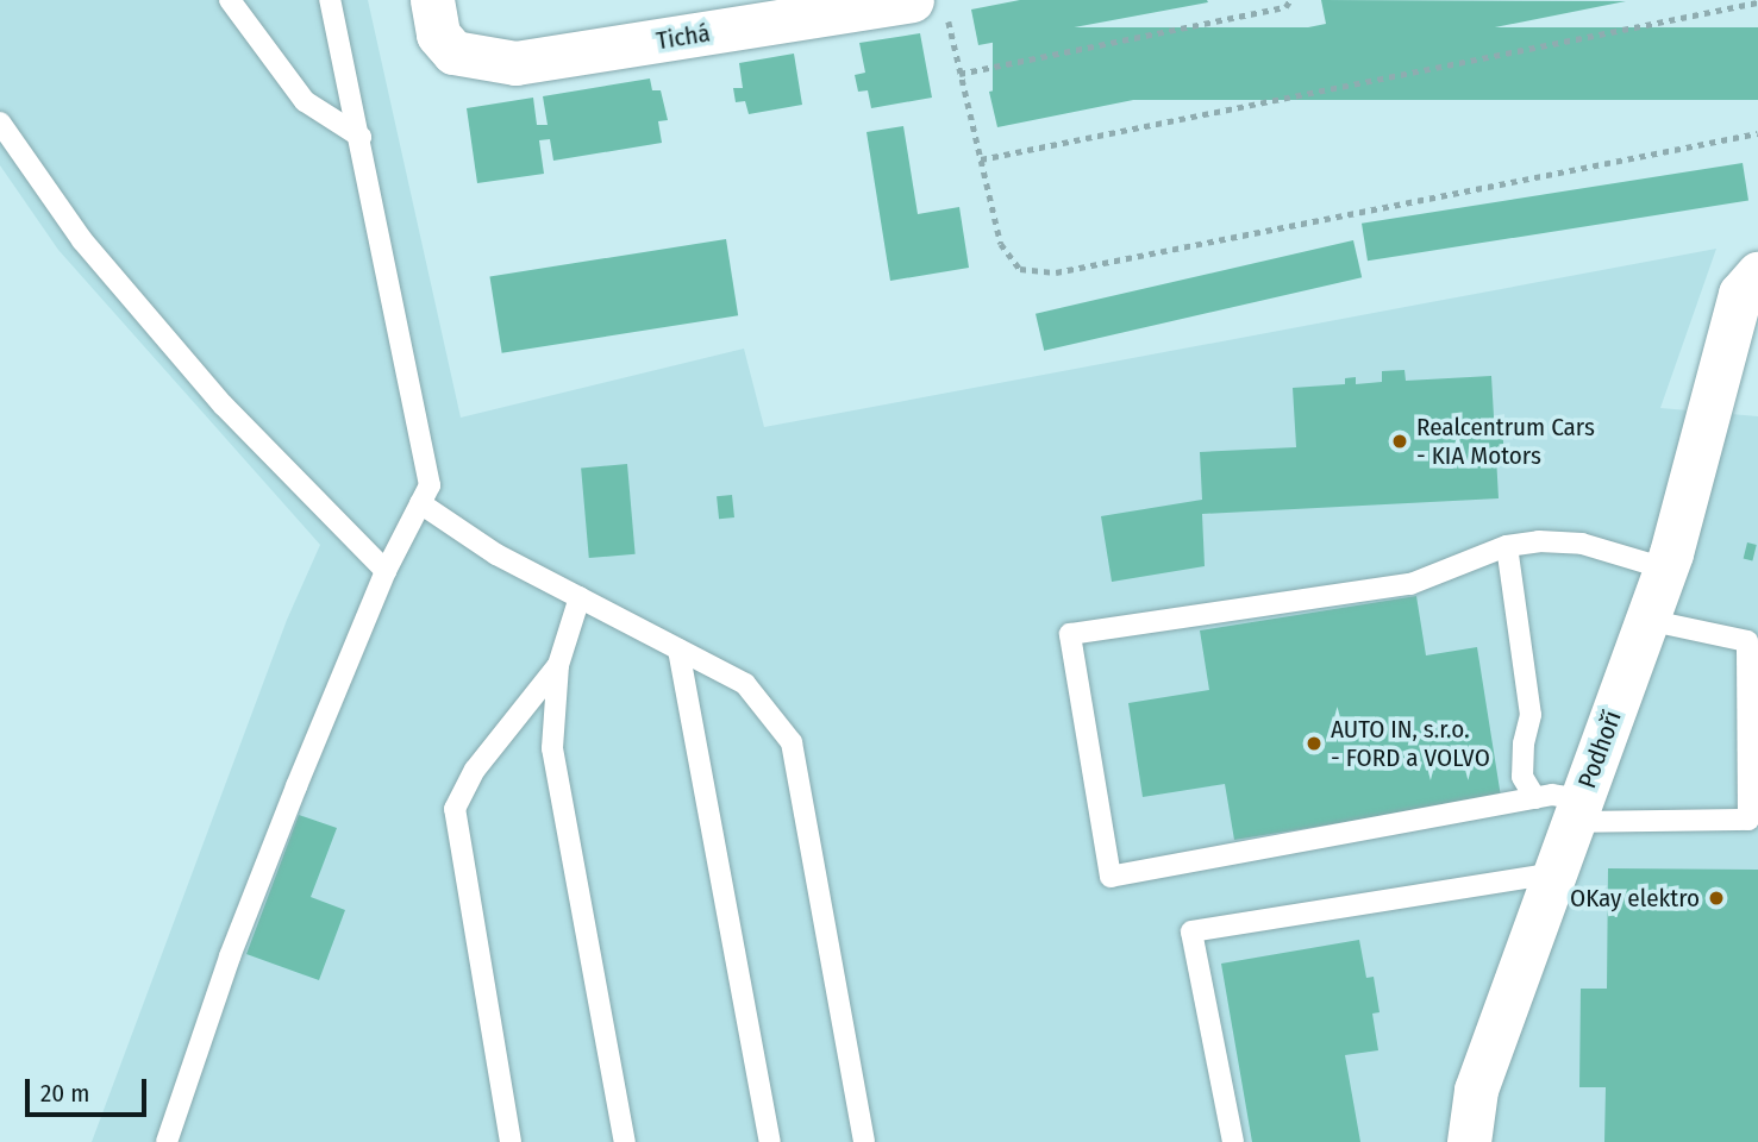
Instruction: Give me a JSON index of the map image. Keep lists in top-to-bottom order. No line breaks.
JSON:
{"streets":{"street":["Tichá","Podhoří"]},"places":["Realcentrum Cars - KIA Motors","AUTO IN, s.r.o. - FORD a VOLVO","OKay elektro"],"scale_bar":"20 m"}
